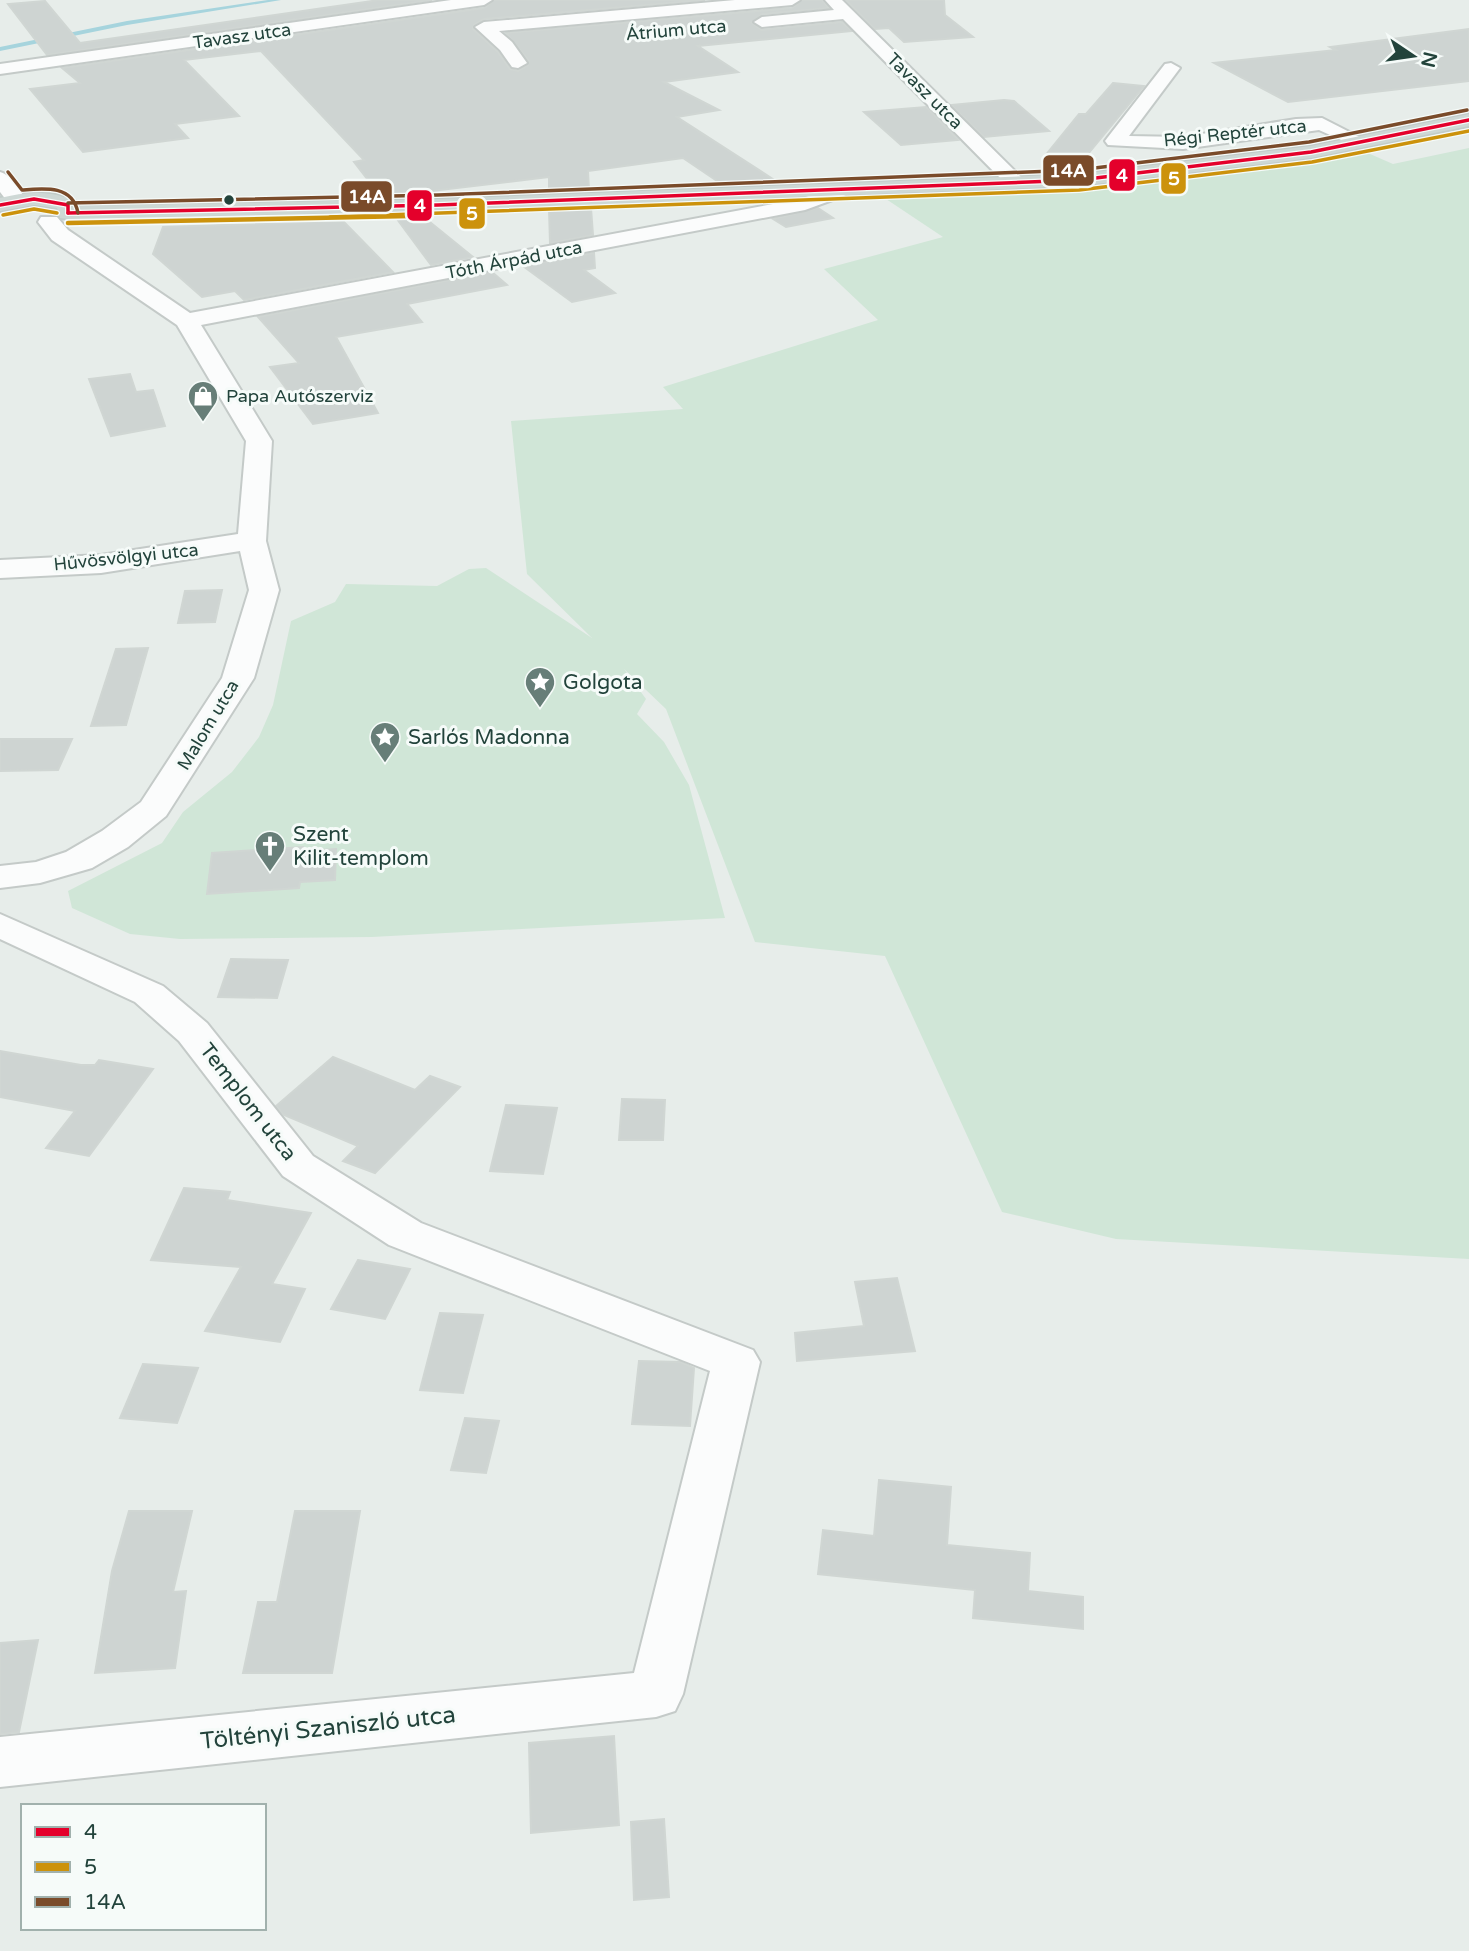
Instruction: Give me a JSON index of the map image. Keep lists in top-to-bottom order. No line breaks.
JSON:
{"streets":{"street":["Átrium utca","Tavasz utca","Régi Reptér utca","Tóth Árpád utca","Hűvösvölgyi utca","Malom utca","Templom utca","Töltényi Szaniszló utca"]},"crossings":[["Átrium utca","Tavasz utca"],["Tóth Árpád utca","Malom utca"],["Hűvösvölgyi utca","Malom utca"],["Templom utca","Töltényi Szaniszló utca"]],"places":{"shop":["Papa Autószerviz"],"place":["Golgota","Sarlós Madonna"],"church":["Szent Kilit-templom"]},"lines":["transit line 14A","transit line 4","transit line 5"],"legend":["4","5","14A"],"north":"right"}
